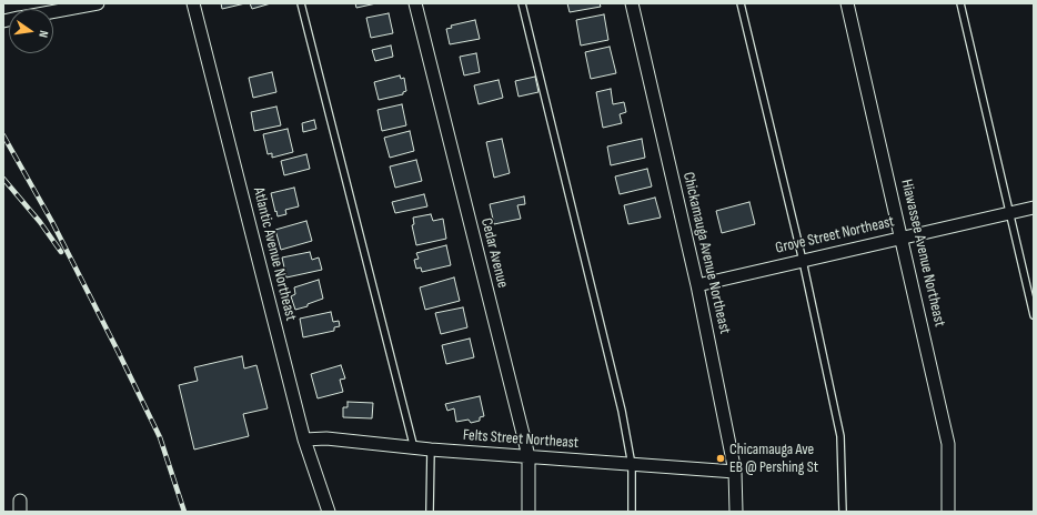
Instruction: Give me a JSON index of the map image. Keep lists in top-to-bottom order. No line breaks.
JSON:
{"streets":{"street":["Grove Street Northeast","Cedar Avenue","Chickamauga Avenue Northeast","Hiawassee Avenue Northeast","Atlantic Avenue Northeast","Felts Street Northeast"]},"crossings":[["Grove Street Northeast","Chickamauga Avenue Northeast"],["Grove Street Northeast","Hiawassee Avenue Northeast"],["Cedar Avenue","Felts Street Northeast"],["Chickamauga Avenue Northeast","Felts Street Northeast"],["Atlantic Avenue Northeast","Felts Street Northeast"]],"places":["Chicamauga Ave EB @ Pershing St"],"north":"right"}
